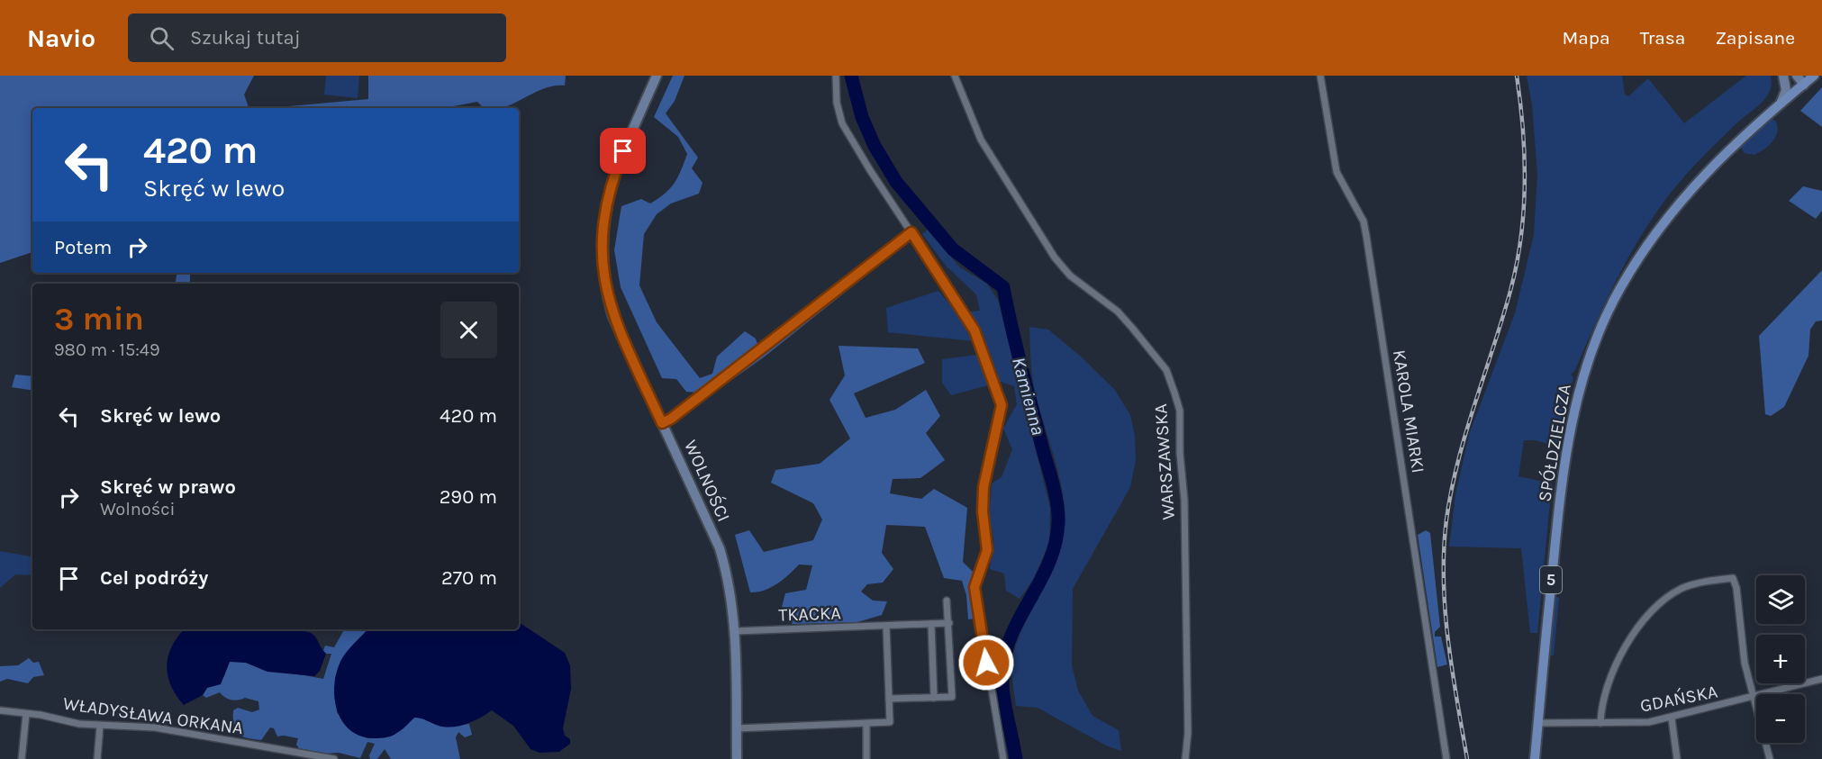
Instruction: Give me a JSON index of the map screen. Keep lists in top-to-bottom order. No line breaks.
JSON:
{"streets":{"main road":["SPÓŁDZIELCZA","5"],"street":["KAROLA MIARKI","WARSZAWSKA","WOLNOŚCI","TKACKA","GDAŃSKA","WŁADYSŁAWA ORKANA"]},"crossings":[["SPÓŁDZIELCZA","5"],["SPÓŁDZIELCZA","GDAŃSKA"],["WOLNOŚCI","TKACKA"]],"water":["Kamienna"],"page":{"header":"Navio","search":"Szukaj tutaj","nav":["Mapa","Trasa","Zapisane"],"turn":["420 m","Skręć w lewo"],"then":"Potem","heading":["3 min","980 m · 15:49"],"list":[{"name":"Skręć w lewo","value":"420 m"},{"name":"Skręć w prawo","note":"Wolności","value":"290 m"},{"name":"Cel podróży","value":"270 m"}],"map_buttons":["+","−"]}}
